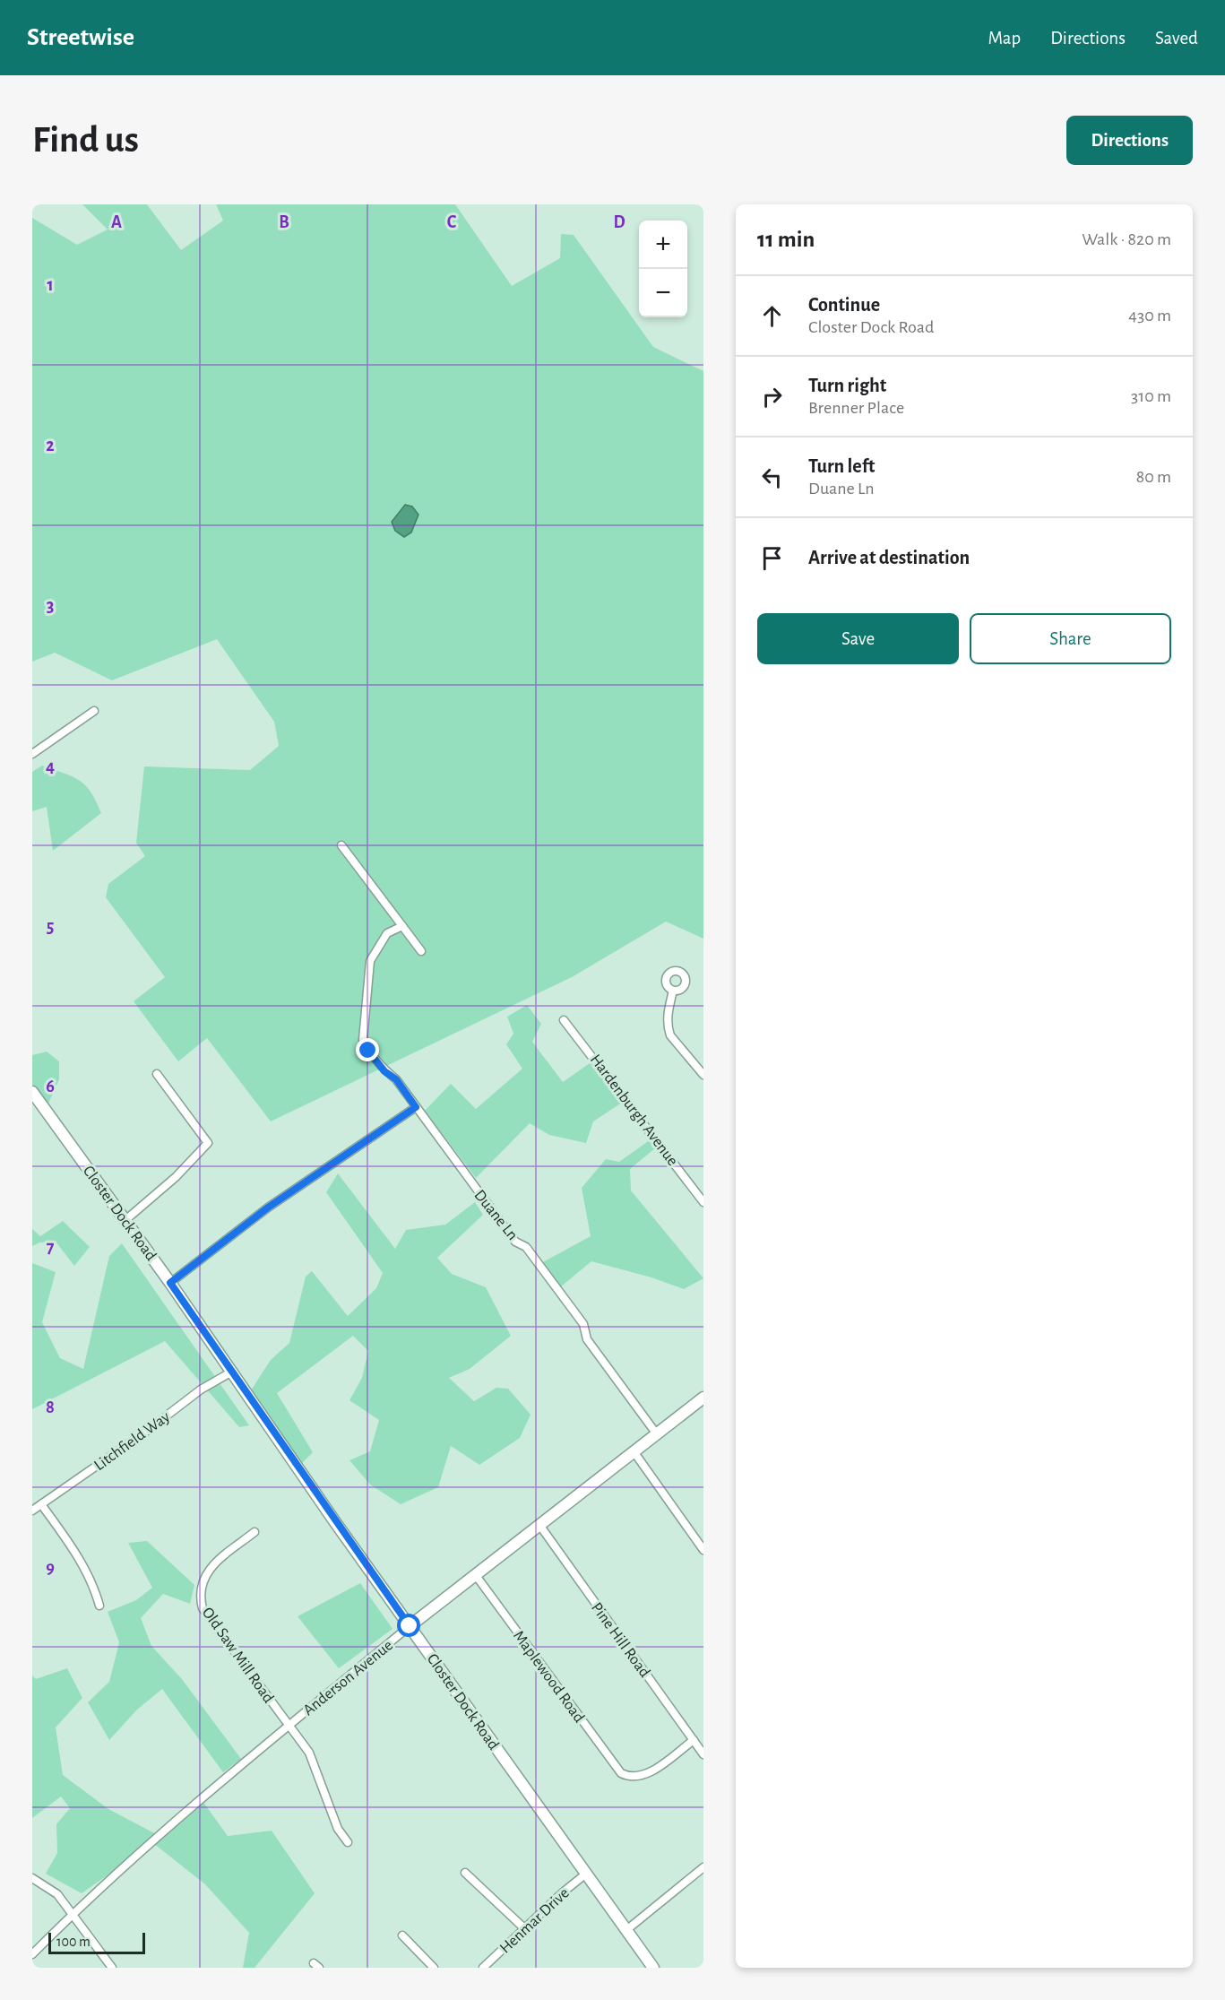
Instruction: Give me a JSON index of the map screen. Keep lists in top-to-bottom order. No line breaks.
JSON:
{"streets":{"main road":["Closter Dock Road","Anderson Avenue"],"street":["Hardenburgh Avenue","Duane Ln","Litchfield Way","Pine Hill Road","Old Saw Mill Road","Maplewood Road","Henmar Drive"]},"crossings":[["Closter Dock Road","Litchfield Way"],["Closter Dock Road","Anderson Avenue"],["Closter Dock Road","Henmar Drive"],["Duane Ln","Anderson Avenue"],["Pine Hill Road","Maplewood Road"],["Pine Hill Road","Anderson Avenue"],["Old Saw Mill Road","Anderson Avenue"],["Maplewood Road","Anderson Avenue"]],"scale_bar":"100 m","page":{"header":"Streetwise","nav":["Map","Directions","Saved"],"buttons":["Directions",["Save","Share"]],"title":"Find us","heading":["11 min","Walk · 820 m"],"map_buttons":["+","−"],"list":[["Continue","Closter Dock Road","430 m"],["Turn right","Brenner Place","310 m"],["Turn left","Duane Ln","80 m"],"Arrive at destination"],"scale":"100 m"},"grid":{"columns":["A","B","C","D"],"rows":["1","2","3","4","5","6","7","8","9"]}}
